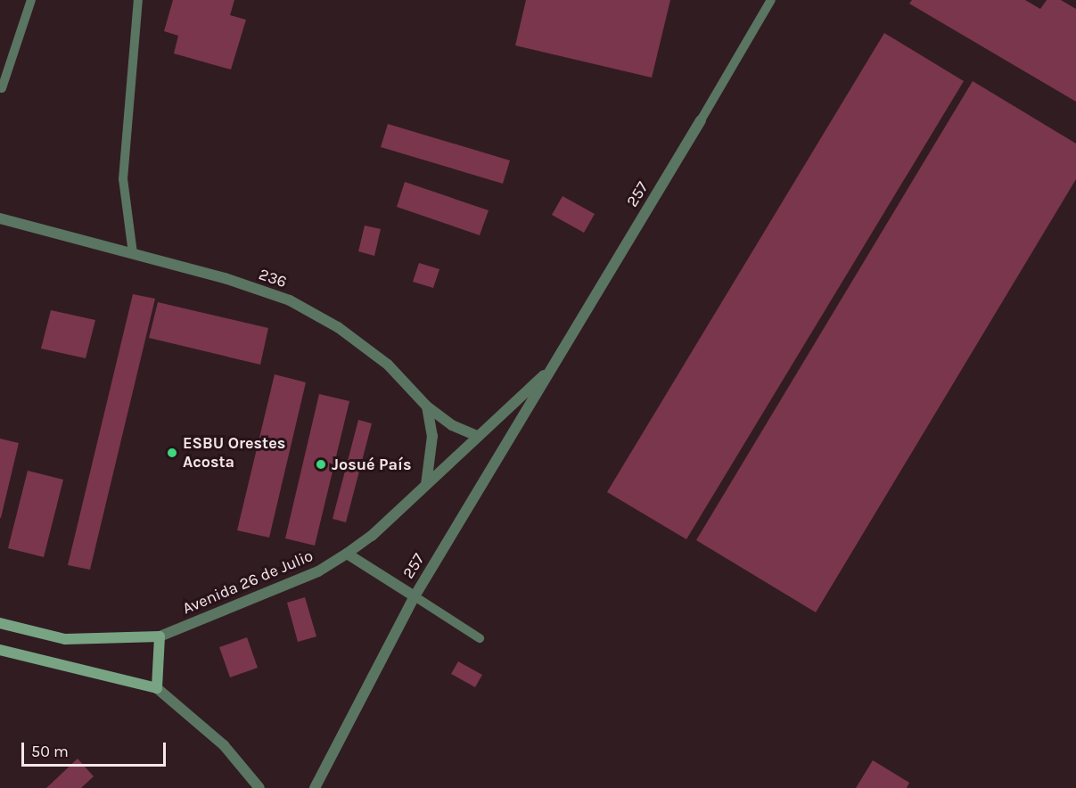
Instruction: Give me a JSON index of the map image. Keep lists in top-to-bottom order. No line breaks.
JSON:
{"streets":{"street":["257","236","Avenida 26 de Julio"]},"crossings":[["257","236"],["257","Avenida 26 de Julio"]],"places":["ESBU Orestes Acosta","Josué País"],"scale_bar":"50 m"}
